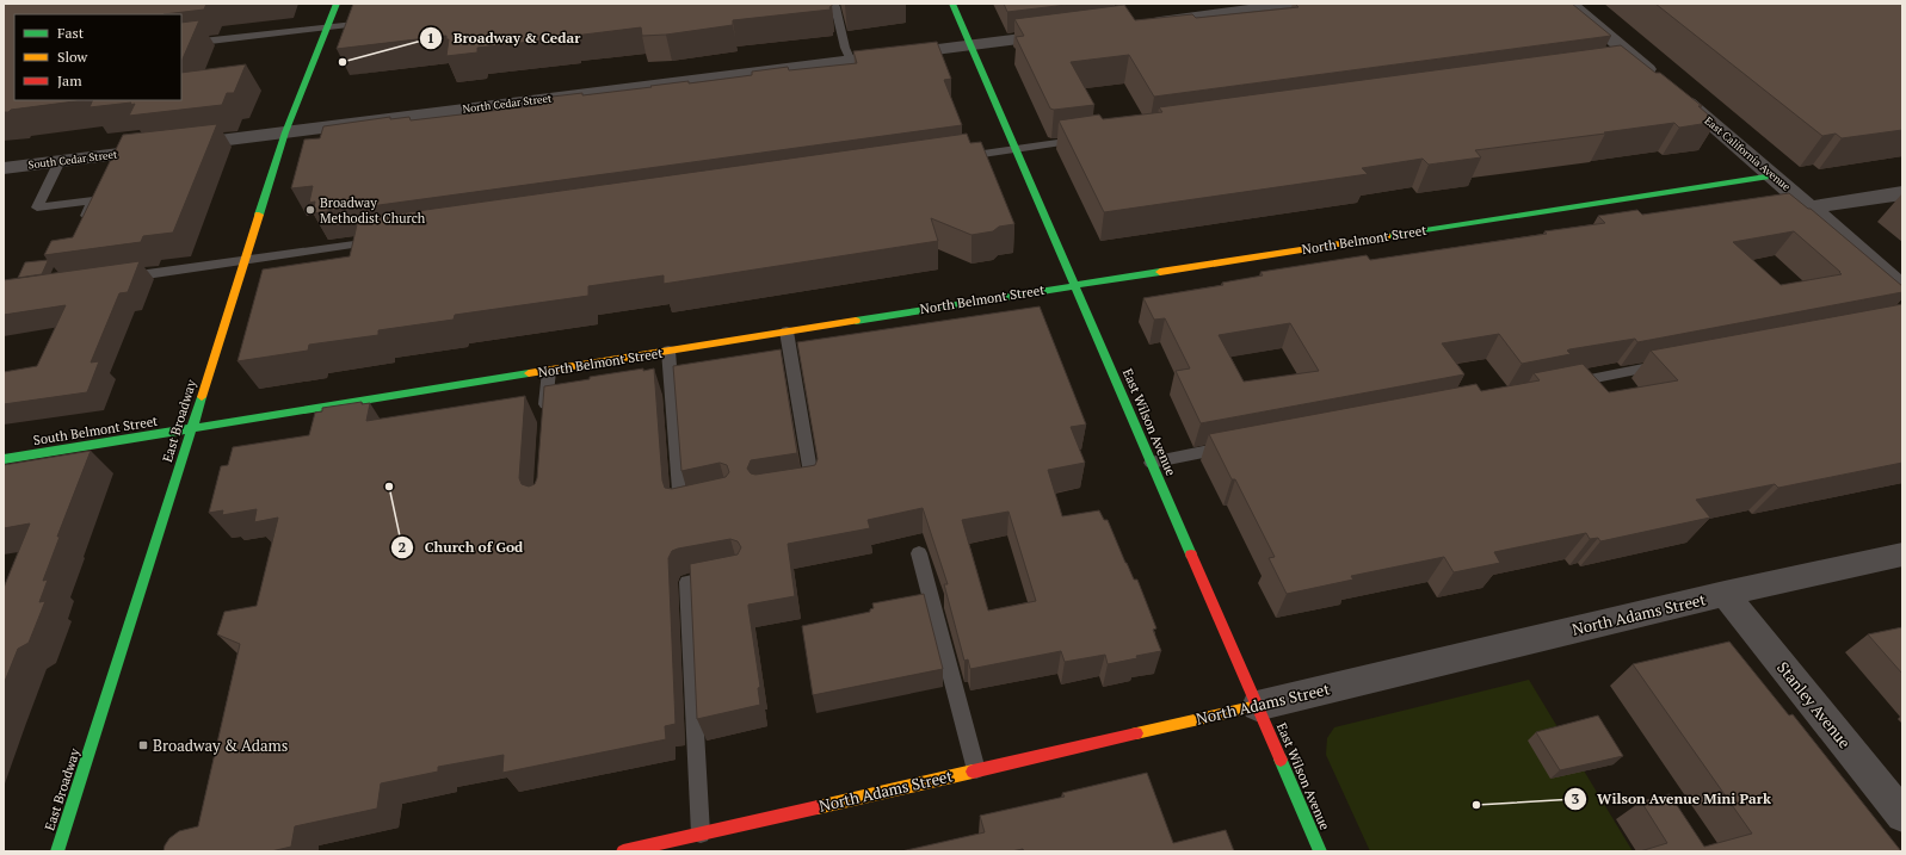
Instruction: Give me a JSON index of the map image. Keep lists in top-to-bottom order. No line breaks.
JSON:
{"streets":{"street":["North Cedar Street","East California Avenue","South Cedar Street","North Belmont Street","East Broadway","East Wilson Avenue","South Belmont Street","North Adams Street","Stanley Avenue"]},"crossings":[["North Cedar Street","South Cedar Street"],["North Cedar Street","East Broadway"],["North Cedar Street","East Wilson Avenue"],["East California Avenue","North Belmont Street"],["South Cedar Street","East Broadway"],["North Belmont Street","East Broadway"],["North Belmont Street","East Wilson Avenue"],["North Belmont Street","South Belmont Street"],["East Broadway","South Belmont Street"],["East Wilson Avenue","North Adams Street"],["North Adams Street","Stanley Avenue"]],"places":{"other":["Broadway & Cedar","Broadway Methodist Church","Church of God","Wilson Avenue Mini Park"],"transit":["Broadway & Adams"]},"legend":["Fast","Slow","Jam"]}
